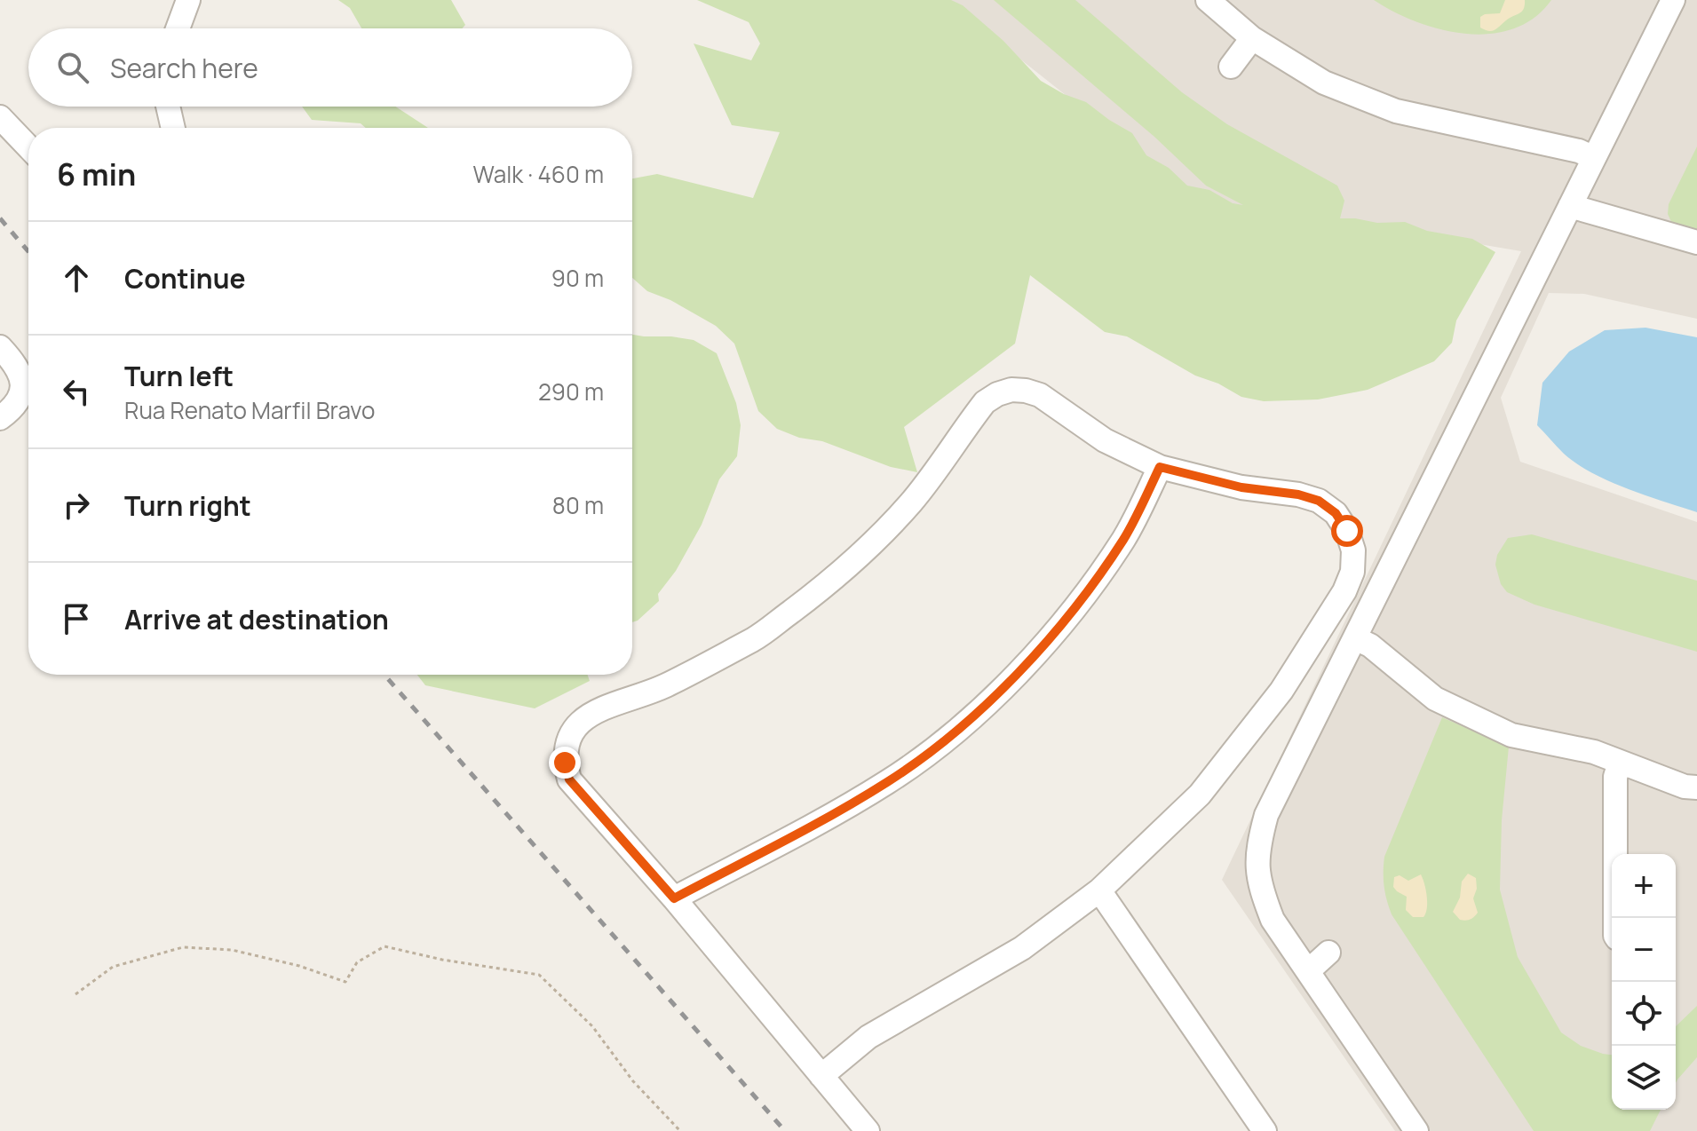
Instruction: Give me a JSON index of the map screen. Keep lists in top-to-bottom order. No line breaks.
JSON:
{"page":{"search":"Search here","heading":["6 min","Walk · 460 m"],"list":[["Continue","90 m"],["Turn left","Rua Renato Marfil Bravo","290 m"],["Turn right","80 m"],"Arrive at destination"],"map_buttons":["+","−"]}}
